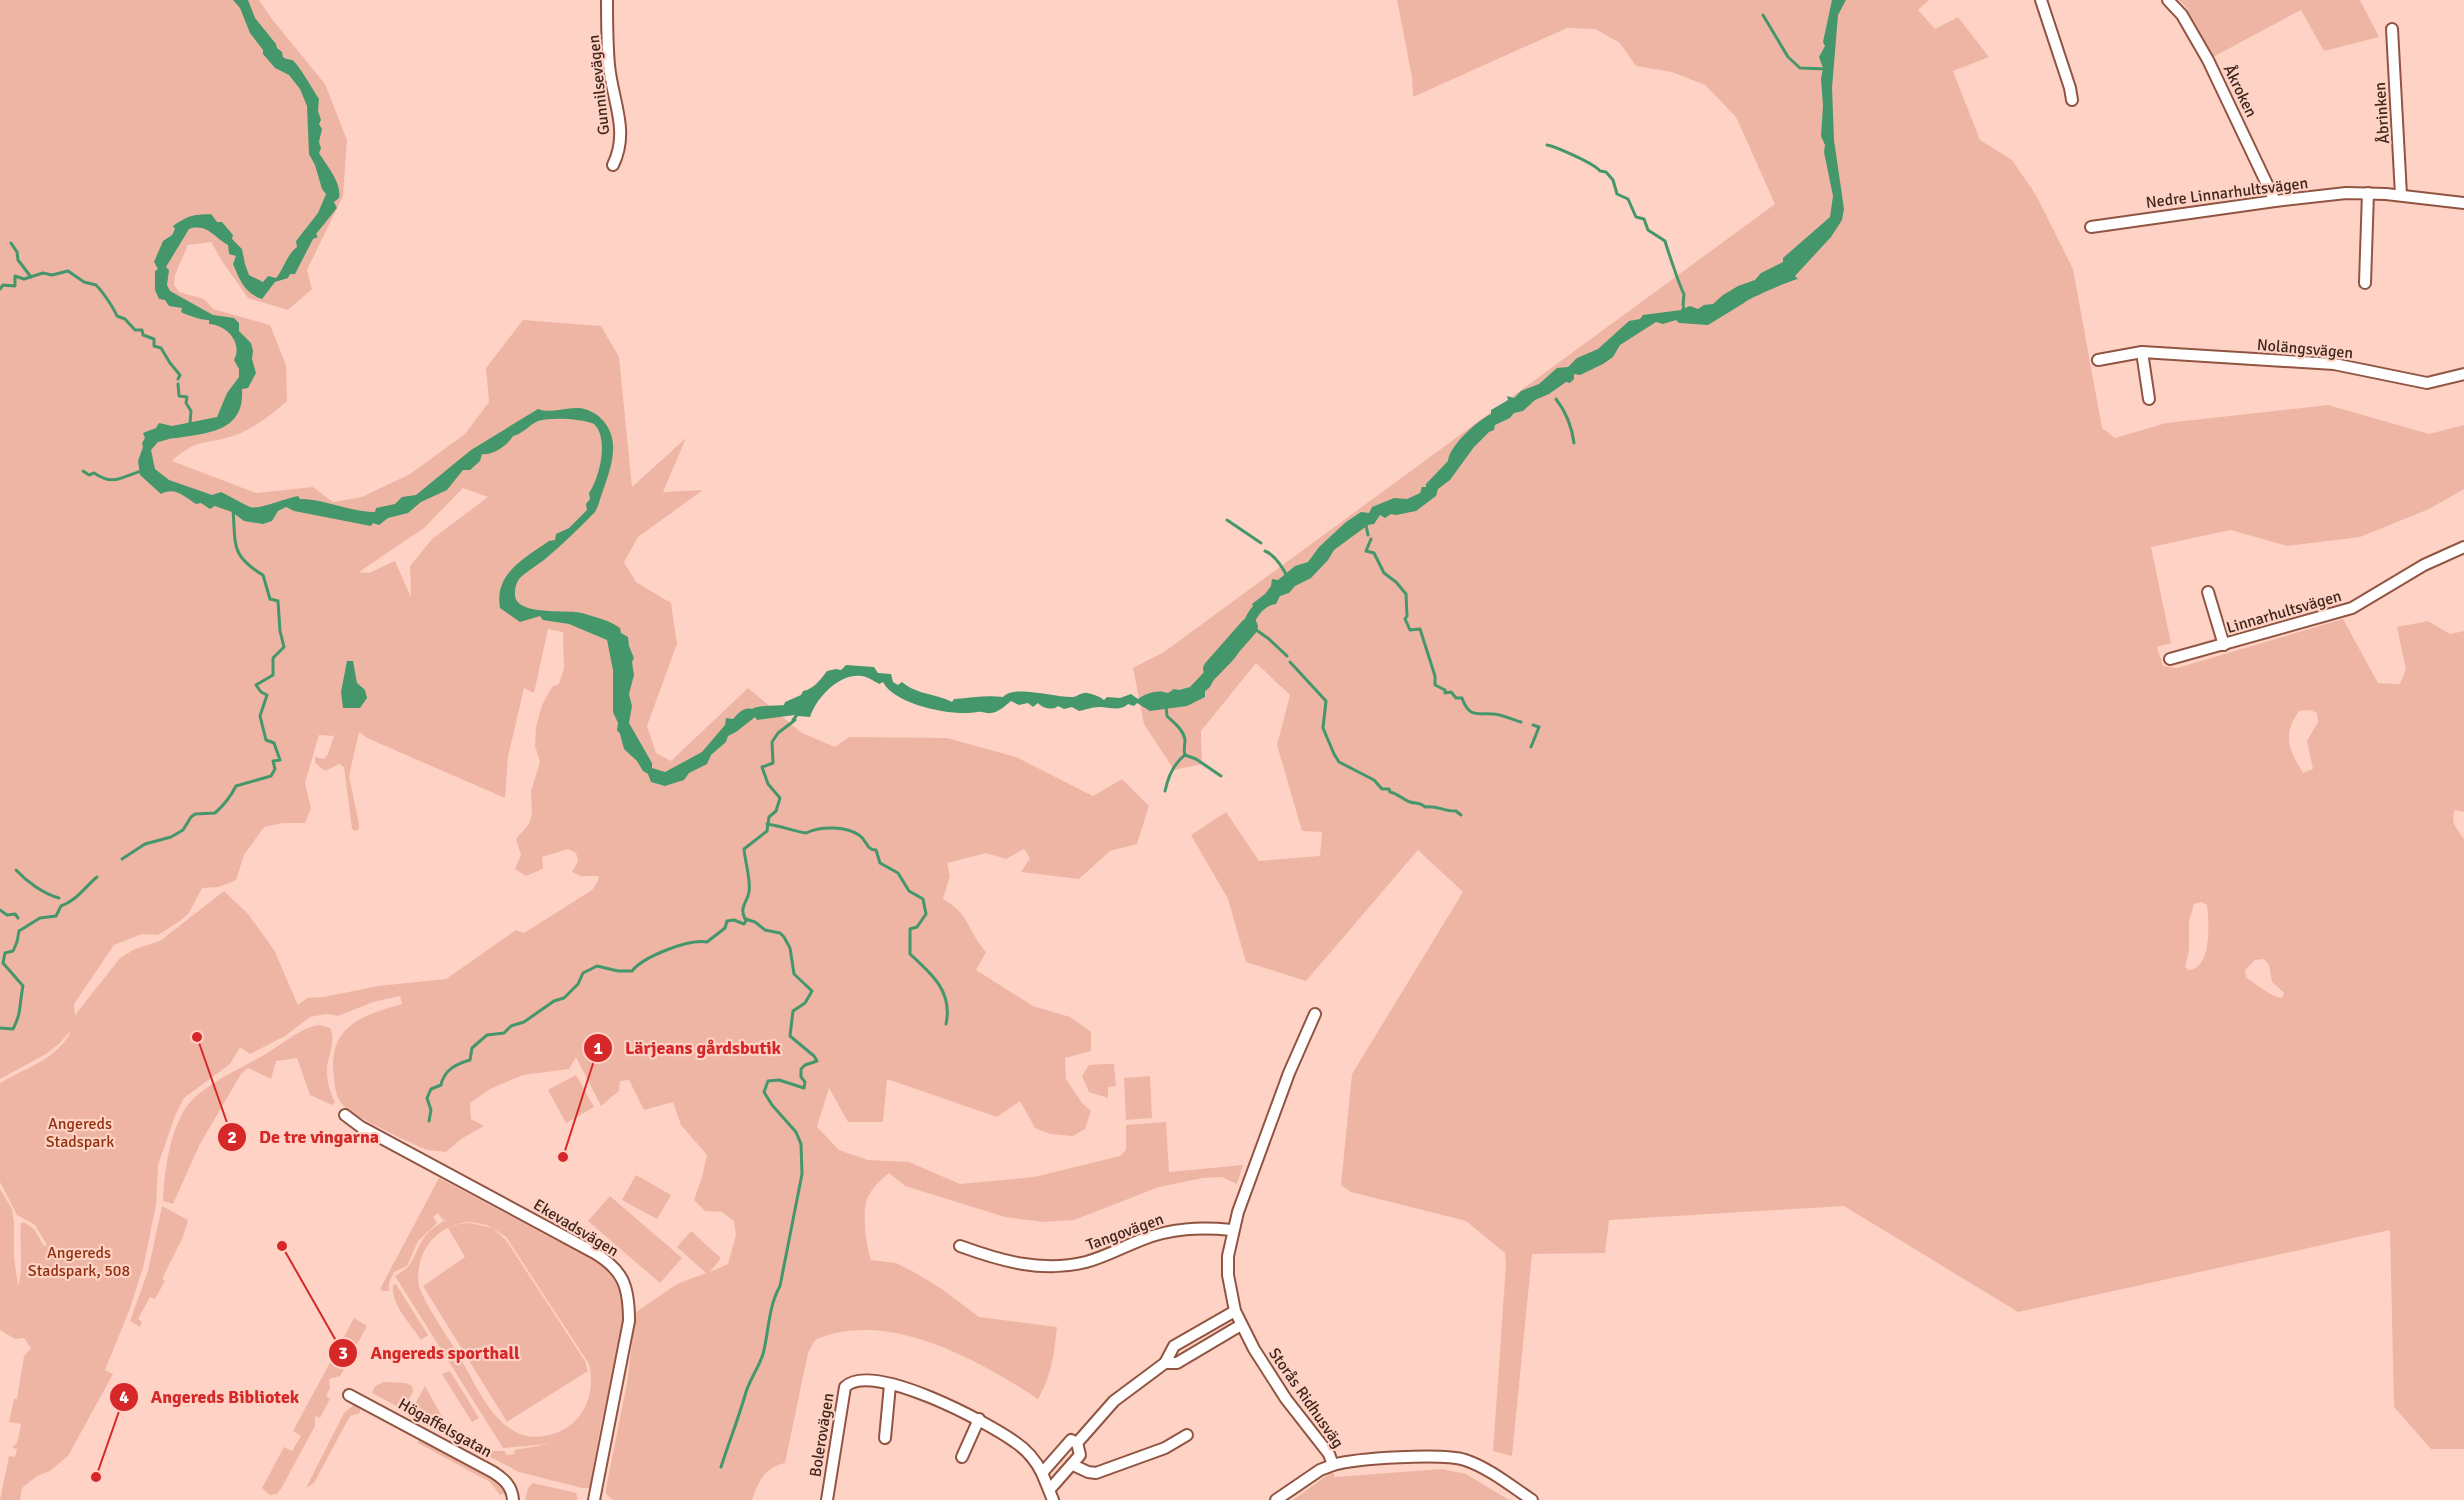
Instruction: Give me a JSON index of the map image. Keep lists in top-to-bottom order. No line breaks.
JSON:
{"streets":{"street":["Gunnilsevägen","Åkroken","Åbrinken","Nedre Linnarhultsvägen","Nolängsvägen","Linnarhultsvägen","Ekevadsvägen","Tangovägen","Storås Ridhusväg","Högaffelsgatan","Bolerovägen"]},"crossings":[["Åkroken","Nedre Linnarhultsvägen"],["Åbrinken","Nedre Linnarhultsvägen"],["Tangovägen","Storås Ridhusväg"]],"parks":["Angereds Stadspark","Angereds Stadspark, 508"],"places":["De tre vingarna","Lärjeans gårdsbutik","Angereds sporthall","Angereds Bibliotek"]}
